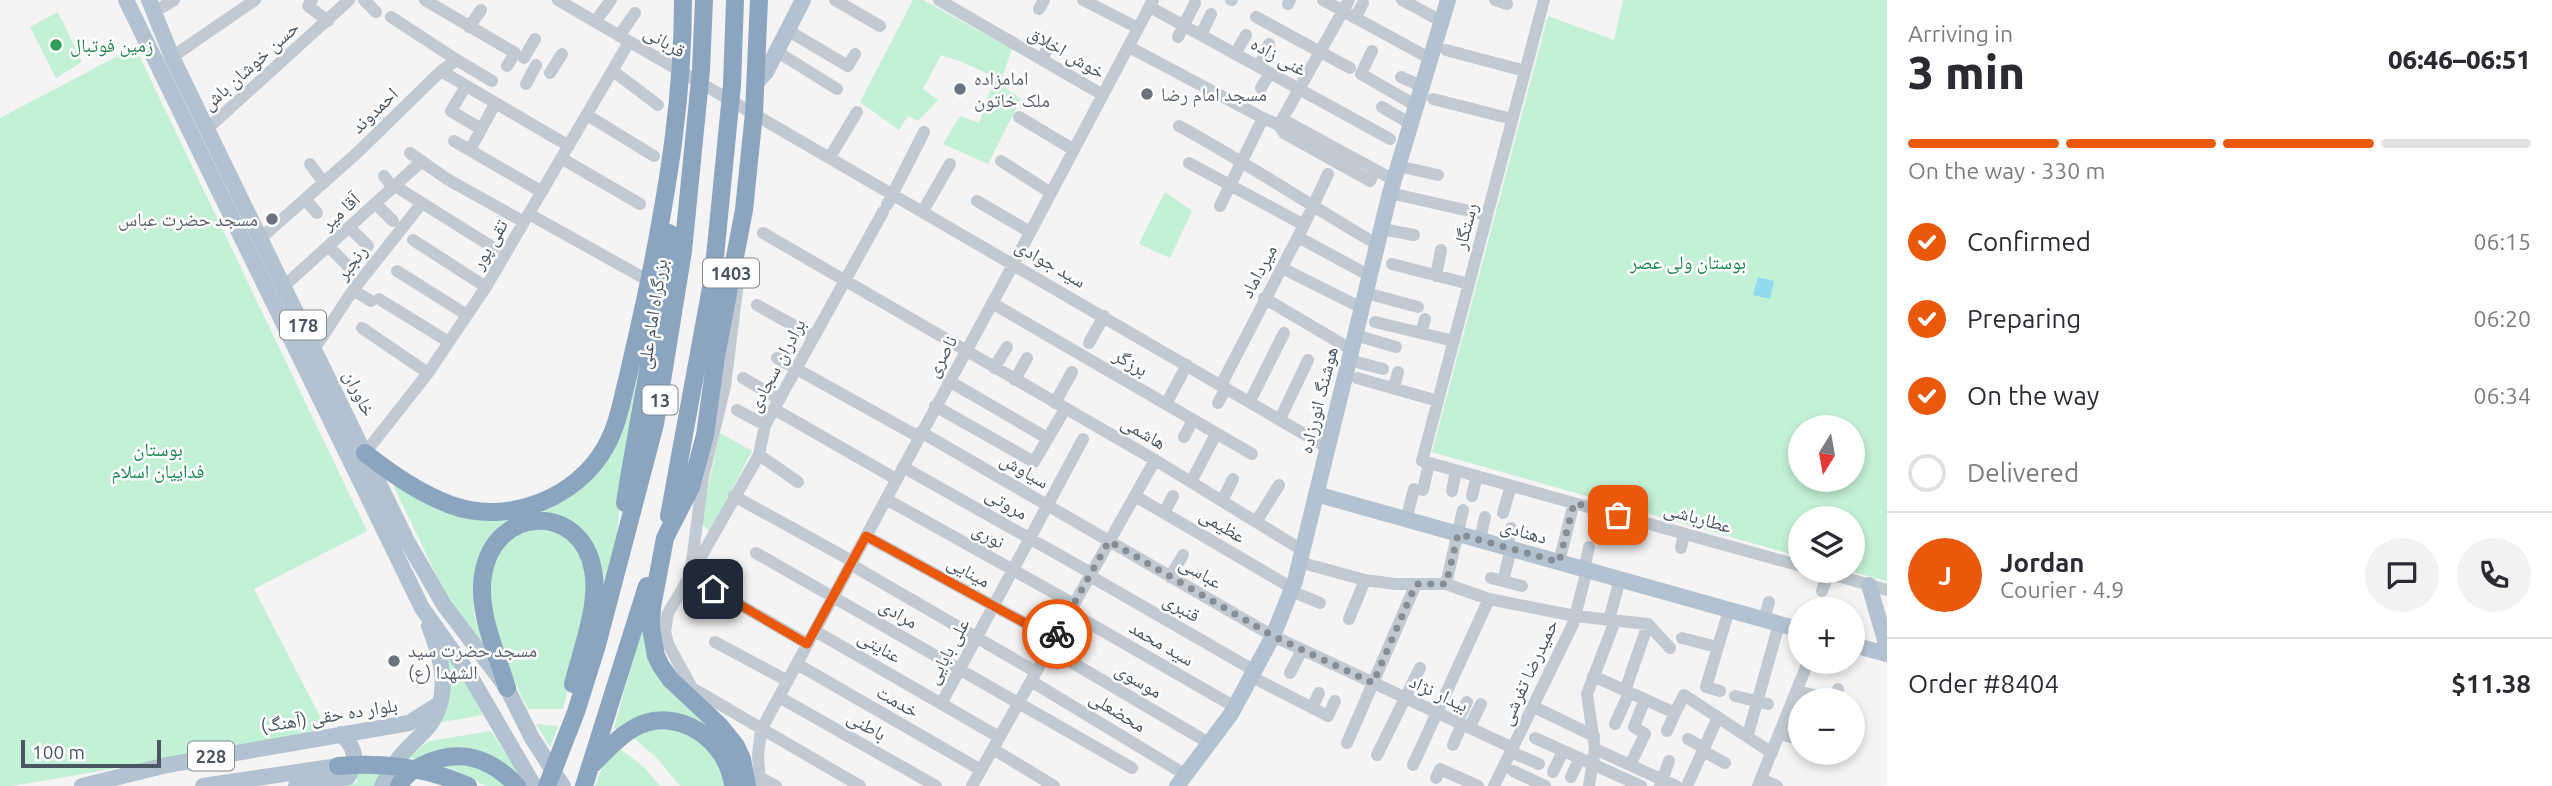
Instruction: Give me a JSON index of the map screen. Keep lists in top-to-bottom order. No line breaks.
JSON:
{"streets":{"highway":["1403","بزرگراه امام علی","13"],"main road":["178","خاوران","هوشنگ انورزاده","دهنادی","بلوار ده حقی (آهنگ)","228"],"street":["قربانی","خوش اخلاق","غنی زاده","حسن خوشان باش","احمدوند","آقا میر","رستگار","تقی پور","رنجبر","سید جوادی","میرداماد","ناصری","برزگر","برادران سجادی","هاشمی","سیاوش","مروتی","عطارباشی","عظیمی","نوری","مینایی","عباسی","قنبری","مرادی","سید محمد","عنایتی","علی بابایی","حمیدرضا تفرشی","موسوی","بیدار نژاد","خدمت","محضعلی","باطنی"]},"crossings":[["قربانی","تقی پور"],["قربانی","سید جوادی"],["قربانی","1403"],["خوش اخلاق","ناصری"],["غنی زاده","ناصری"],["حسن خوشان باش","خاوران"],["احمدوند","خاوران"],["آقا میر","خاوران"],["رستگار","عطارباشی"],["رستگار","دهنادی"],["تقی پور","خاوران"],["رنجبر","خاوران"],["سید جوادی","میرداماد"],["سید جوادی","1403"],["سید جوادی","ناصری"],["سید جوادی","برادران سجادی"],["سید جوادی","هوشنگ انورزاده"],["1403","13"],["ناصری","برزگر"],["ناصری","برادران سجادی"],["ناصری","هاشمی"],["ناصری","سیاوش"],["ناصری","مروتی"],["ناصری","نوری"],["ناصری","مینایی"],["ناصری","مرادی"],["ناصری","عنایتی"],["ناصری","خدمت"],["ناصری","محضعلی"],["ناصری","باطنی"],["برادران سجادی","هاشمی"],["برادران سجادی","سیاوش"],["برادران سجادی","محضعلی"],["هوشنگ انورزاده","هاشمی"],["هوشنگ انورزاده","عظیمی"],["هوشنگ انورزاده","دهنادی"],["هوشنگ انورزاده","عباسی"],["هوشنگ انورزاده","قنبری"],["هوشنگ انورزاده","سید محمد"],["هوشنگ انورزاده","موسوی"],["هوشنگ انورزاده","بیدار نژاد"],["هوشنگ انورزاده","محضعلی"],["هاشمی","حمیدرضا تفرشی"],["سیاوش","عباسی"],["سیاوش","علی بابایی"],["مروتی","قنبری"],["مروتی","علی بابایی"],["دهنادی","حمیدرضا تفرشی"],["نوری","سید محمد"],["نوری","علی بابایی"],["مینایی","علی بابایی"],["مینایی","موسوی"],["عباسی","بیدار نژاد"],["مرادی","علی بابایی"],["عنایتی","علی بابایی"],["علی بابایی","محضعلی"],["حمیدرضا تفرشی","بیدار نژاد"]],"parks":["بوستان ولی عصر","بوستان فداییان اسلام"],"places":["زمین فوتبال","امامزاده ملک خاتون","مسجد امام رضا","مسجد حضرت عباس","مسجد حضرت سید الشهدا (ع)"],"scale_bar":"100 m","north":"bottom","page":{"heading":["3 min","Arriving in","06:46–06:51"],"panel":["Jordan","Courier · 4.9","Order #8404","$11.38"],"bar":"On the way · 330 m","list":[["Confirmed","06:15"],["Preparing","06:20"],["On the way","06:34"],"Delivered"],"map_buttons":["+","−"],"round":"J","scale":"100 m"}}
